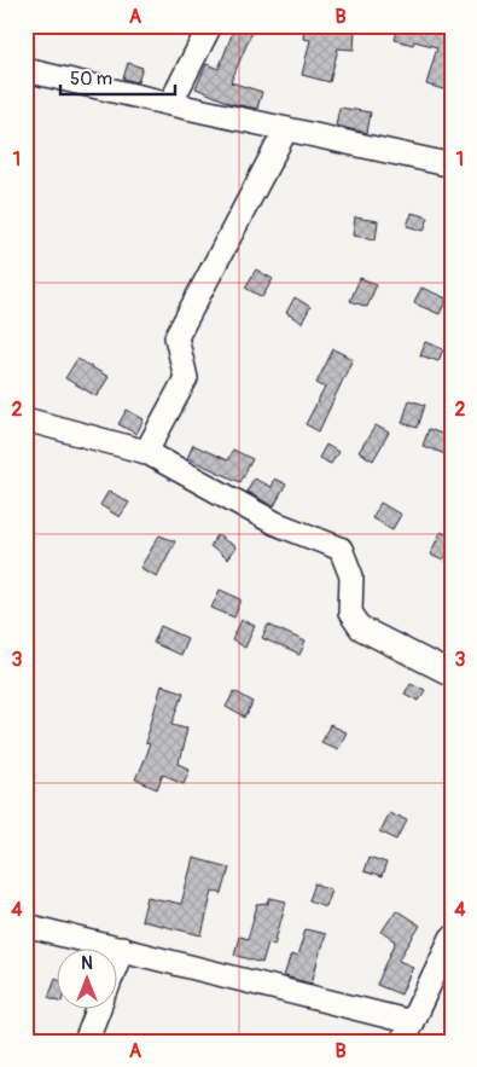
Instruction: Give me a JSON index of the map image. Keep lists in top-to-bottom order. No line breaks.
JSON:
{"scale_bar":"50 m","north":"top","grid":{"columns":["A","B"],"rows":["1","2","3","4"]}}
